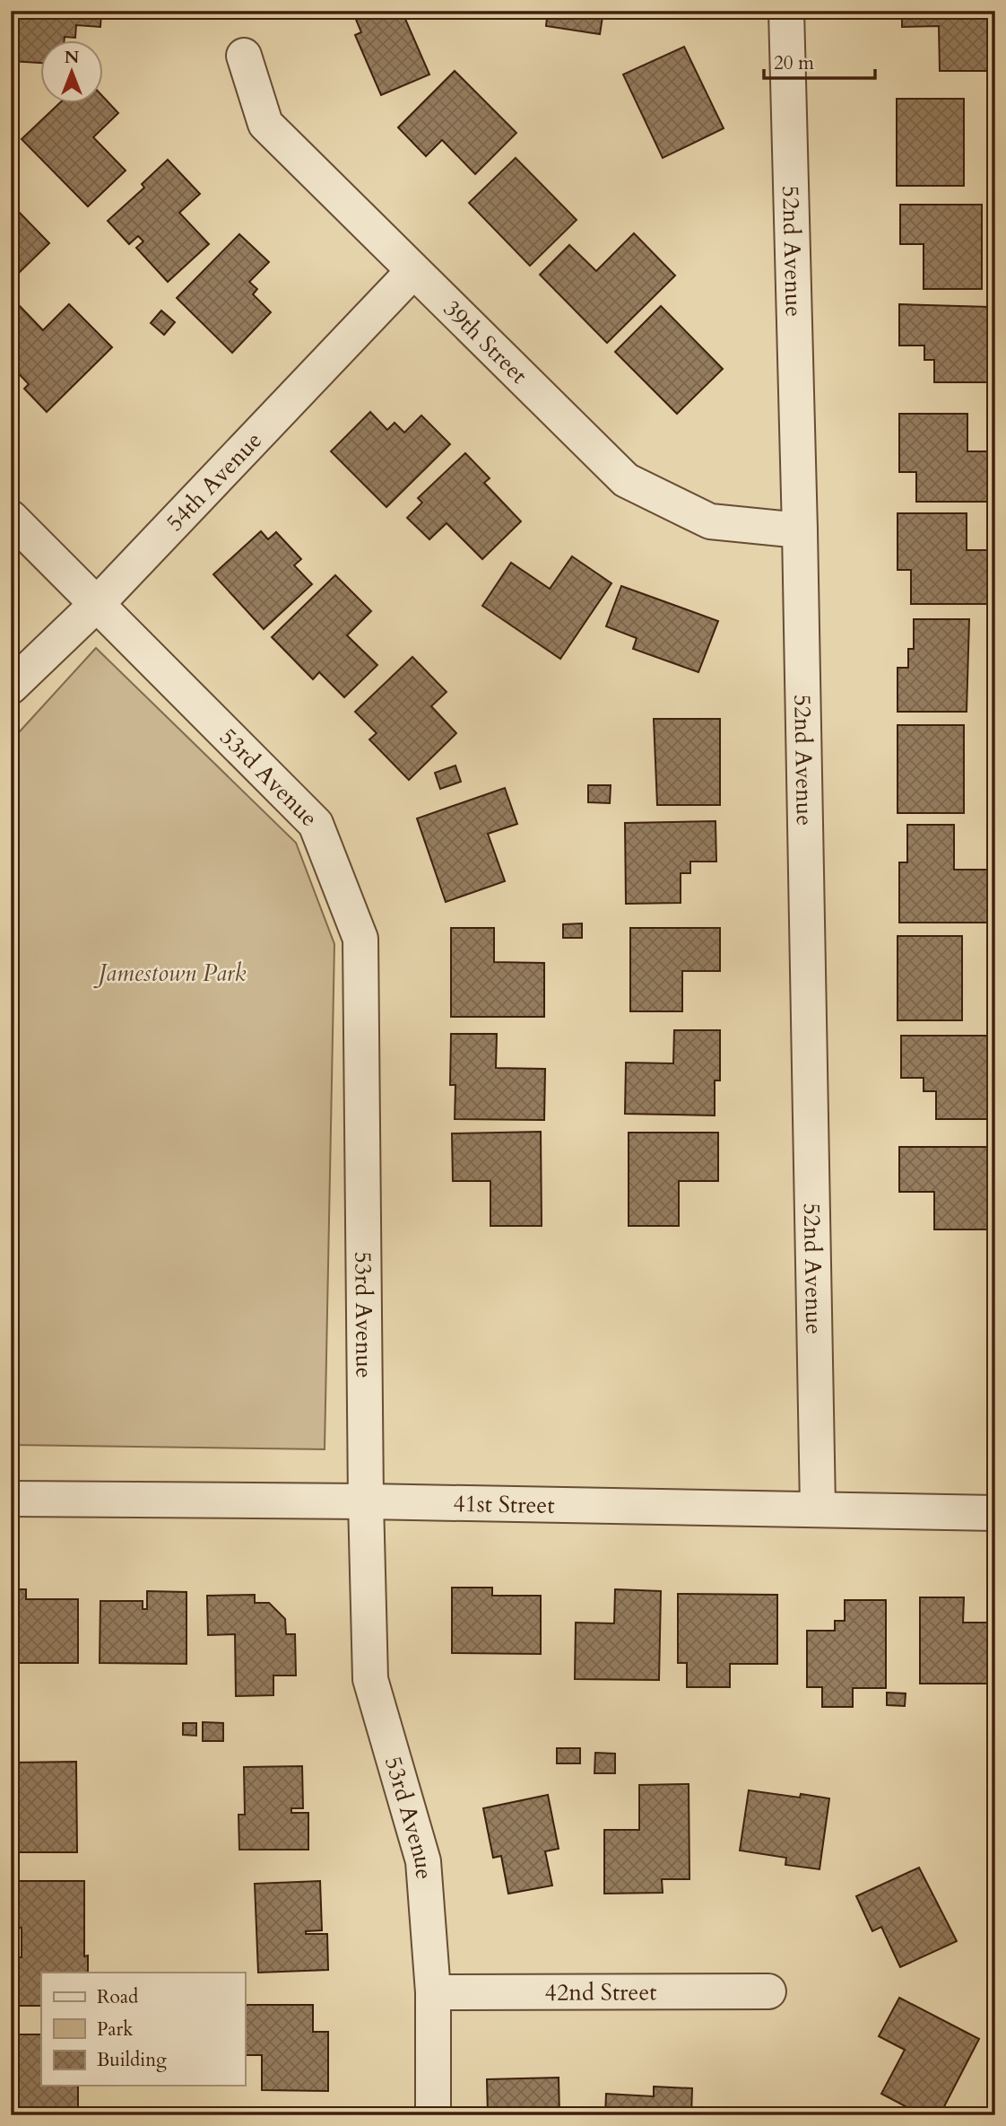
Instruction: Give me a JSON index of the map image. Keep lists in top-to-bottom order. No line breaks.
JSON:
{"streets":{"street":["52nd Avenue","39th Street","54th Avenue","53rd Avenue","41st Street","42nd Street"]},"crossings":[["52nd Avenue","39th Street"],["52nd Avenue","41st Street"],["39th Street","54th Avenue"],["54th Avenue","53rd Avenue"],["53rd Avenue","41st Street"],["53rd Avenue","42nd Street"]],"parks":["Jamestown Park"],"legend":["Road","Park","Building"],"scale_bar":"20 m","north":"top"}
